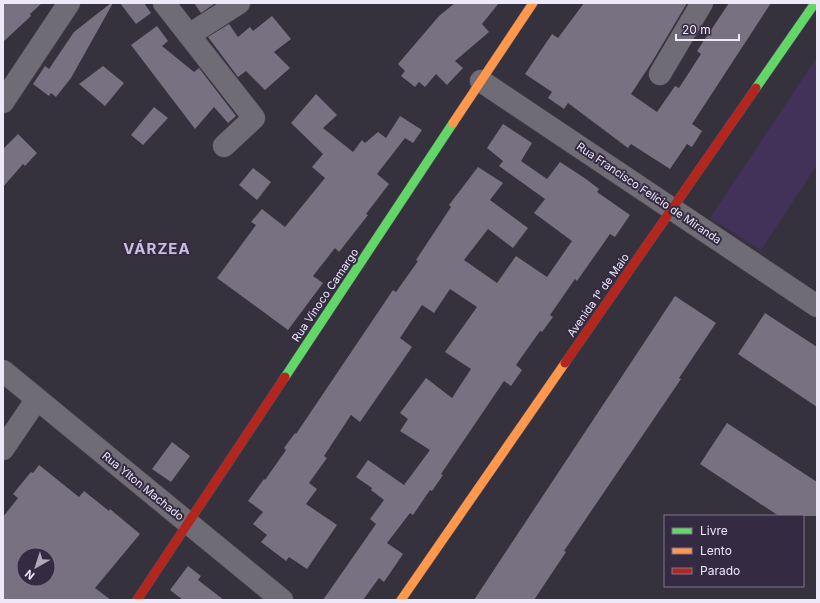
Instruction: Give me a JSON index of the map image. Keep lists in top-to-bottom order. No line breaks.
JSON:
{"streets":{"street":["Rua Francisco Felício de Miranda","Rua Vinoco Camargo","Avenida 1º de Maio","Rua Ylton Machado"]},"crossings":[["Rua Francisco Felício de Miranda","Rua Vinoco Camargo"],["Rua Francisco Felício de Miranda","Avenida 1º de Maio"],["Rua Vinoco Camargo","Rua Ylton Machado"]],"districts":["VÁRZEA"],"legend":["Livre","Lento","Parado"],"scale_bar":"20 m","north":"bottom left"}
